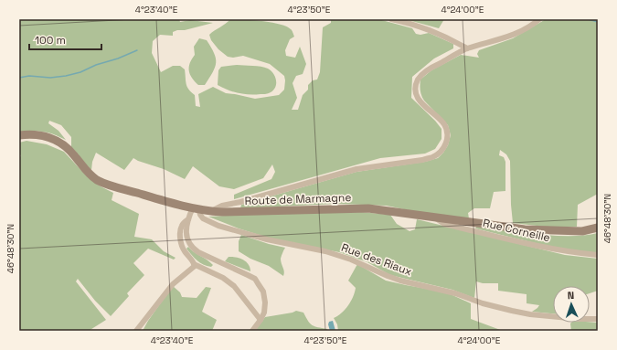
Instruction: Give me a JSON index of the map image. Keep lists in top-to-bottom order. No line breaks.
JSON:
{"streets":{"street":["Route de Marmagne","Rue Corneille","Rue des Riaux"]},"crossings":[["Route de Marmagne","Rue Corneille"],["Route de Marmagne","Rue des Riaux"]],"scale_bar":"100 m","north":"top","coordinates":["4°23'40\"E","4°23'50\"E","4°24'00\"E","46°48'30\"N"]}
